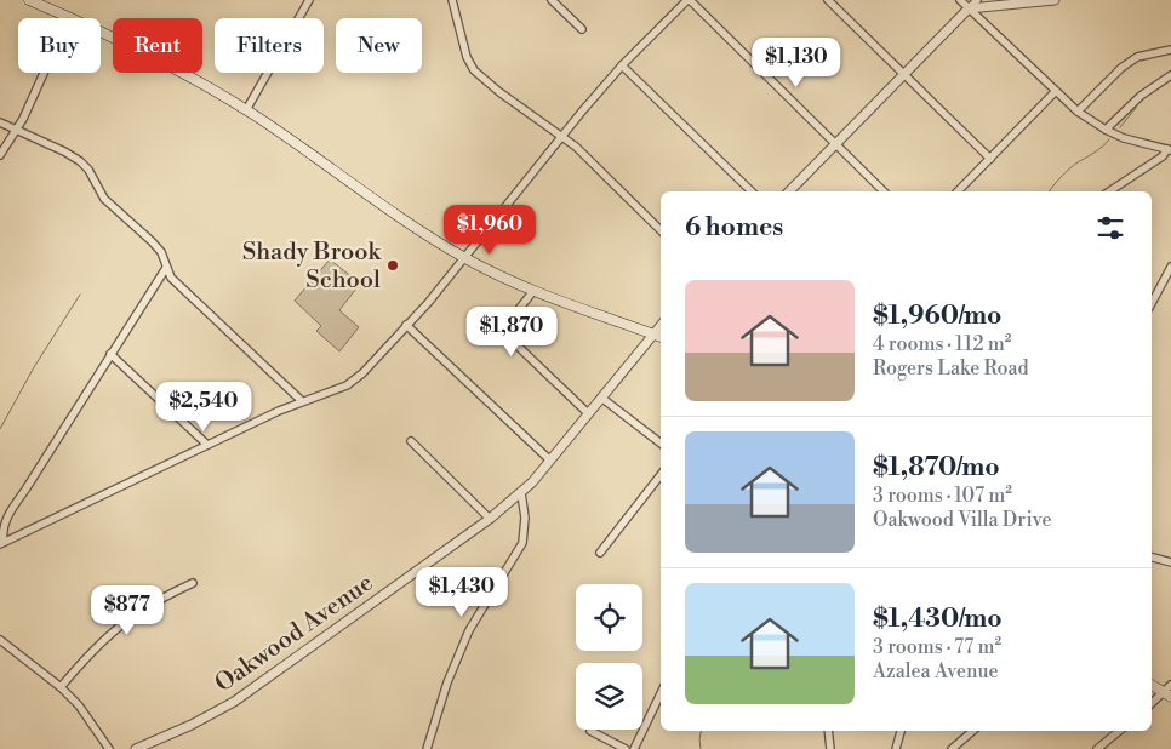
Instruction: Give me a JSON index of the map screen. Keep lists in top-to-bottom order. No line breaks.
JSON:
{"streets":{"street":["Oakwood Avenue"]},"places":["Shady Brook School"],"page":{"chip":["Buy","Rent","Filters","New"],"price":["$1,130","$1,960","$1,870","$2,540","$1,430","$877"],"heading":"6 homes","list":[{"name":"$1,960/mo","note":"4 rooms · 112 m² · Rogers Lake Road"},{"name":"$1,870/mo","note":"3 rooms · 107 m² · Oakwood Villa Drive"},{"name":"$1,430/mo","note":"3 rooms · 77 m² · Azalea Avenue"}]}}
